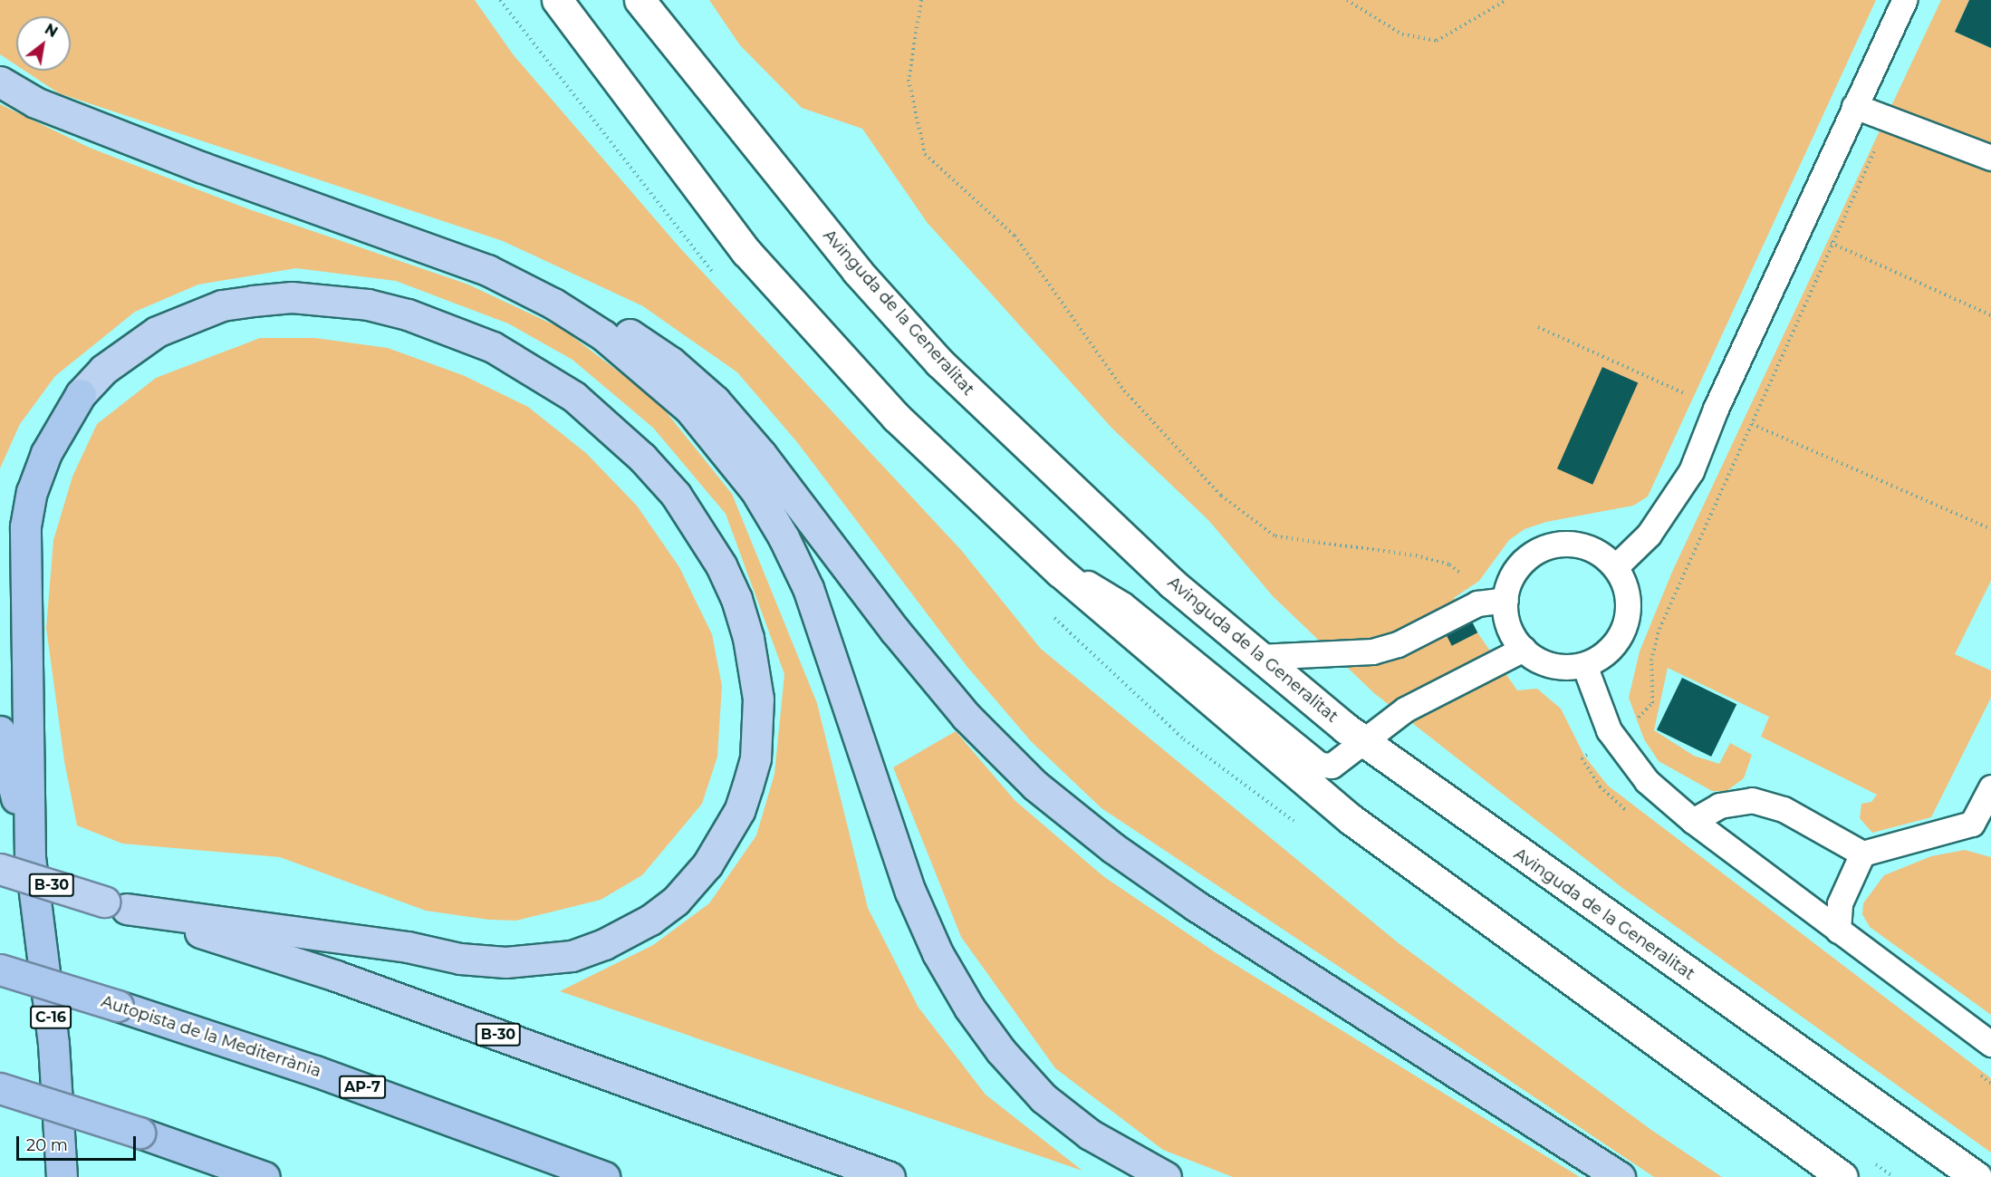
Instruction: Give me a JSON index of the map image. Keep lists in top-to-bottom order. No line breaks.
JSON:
{"streets":{"highway":["B-30","C-16","Autopista de la Mediterrània","AP-7"],"street":["Avinguda de la Generalitat"]},"scale_bar":"20 m","north":"top right"}
